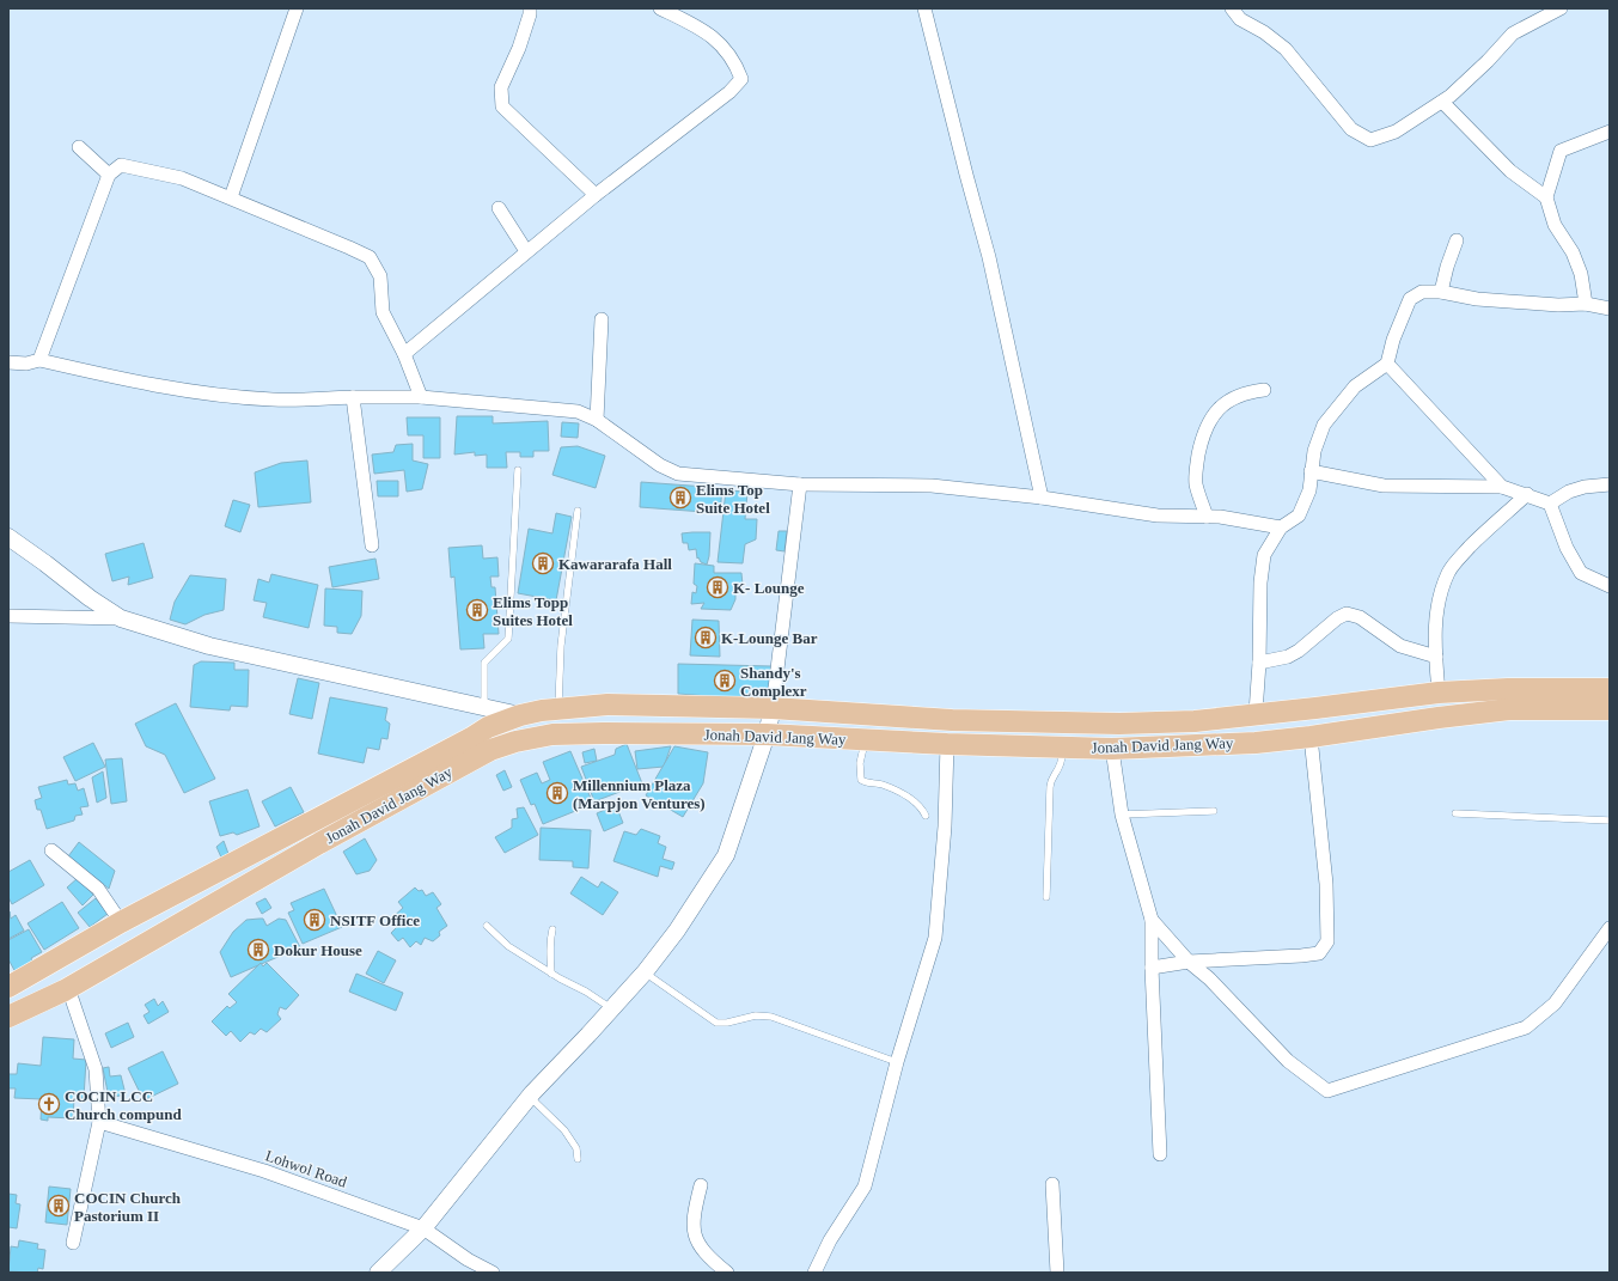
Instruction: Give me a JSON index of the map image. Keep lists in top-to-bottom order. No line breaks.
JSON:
{"streets":{"main road":["Jonah David Jang Way"],"street":["Lohwol Road"]},"places":{"building":["Elims Top Suite Hotel","Kawararafa Hall","K- Lounge","Elims Topp Suites Hotel","K-Lounge Bar","Shandy's Complexr","Millennium Plaza (Marpjon Ventures)","NSITF Office","Dokur House","COCIN Church Pastorium II"],"church":["COCIN LCC Church compund"]}}
